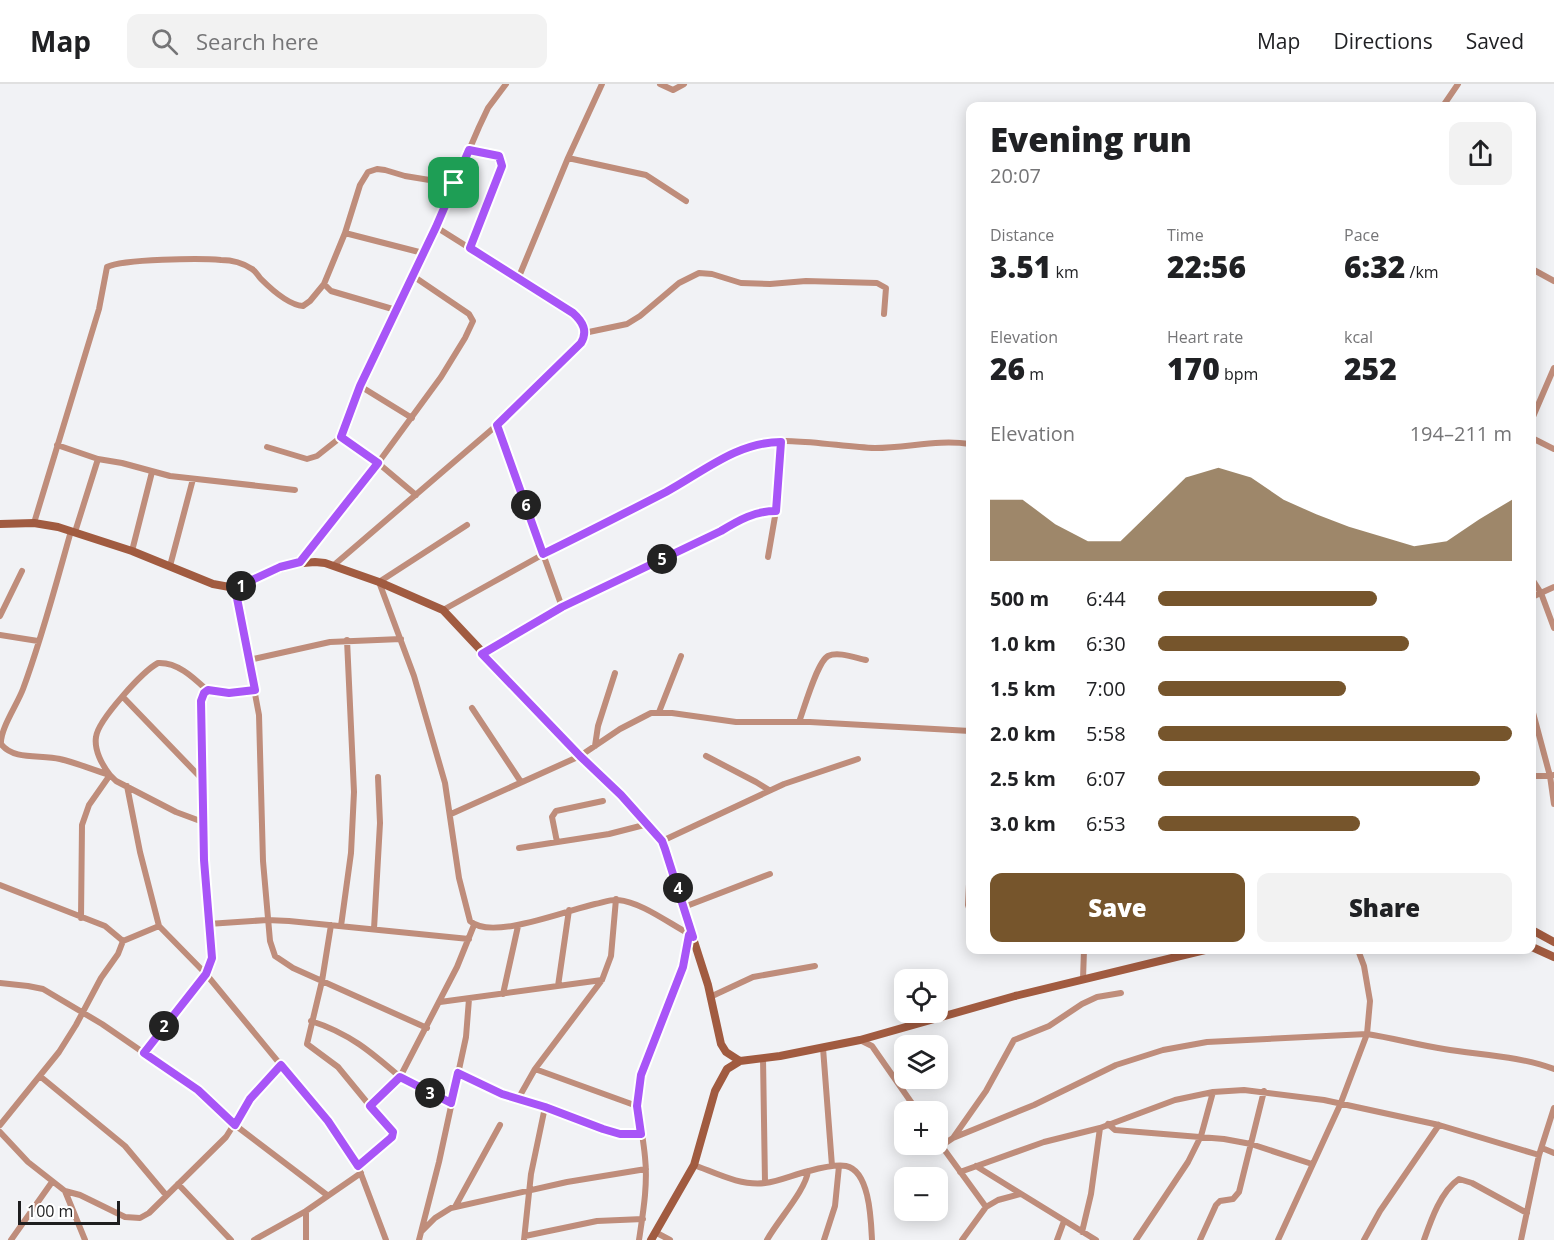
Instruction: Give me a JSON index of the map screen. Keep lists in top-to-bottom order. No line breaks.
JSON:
{"scale_bar":"100 m","page":{"header":"Map","search":"Search here","nav":["Map","Directions","Saved"],"heading":["Evening run","20:07"],"stats":[["Distance","3.51 km"],["Time","22:56"],["Pace","6:32 /km"],["Elevation","26 m"],["Heart rate","170 bpm"],["kcal","252"]],"chart":["Elevation","194–211 m"],"pins":["6","5","1","4","2","3"],"list":[{"name":"500 m","note":"6:44"},{"name":"1.0 km","note":"6:30"},{"name":"1.5 km","note":"7:00"},{"name":"2.0 km","note":"5:58"},{"name":"2.5 km","note":"6:07"},{"name":"3.0 km","note":"6:53"}],"buttons":["Save","Share"],"map_buttons":["+","−"],"scale":"100 m"}}
